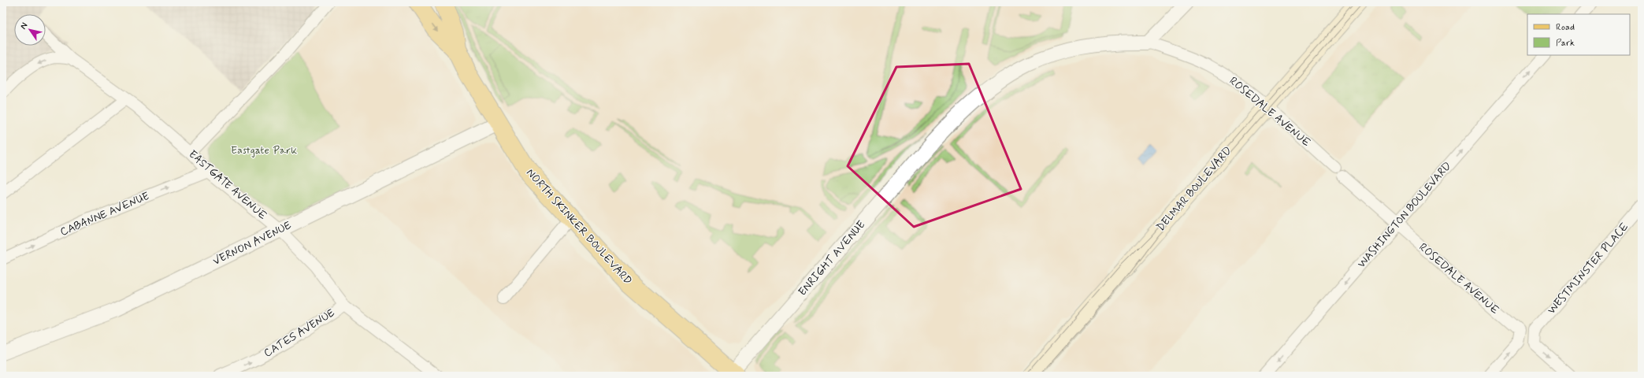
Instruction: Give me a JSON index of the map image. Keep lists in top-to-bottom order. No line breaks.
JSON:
{"streets":{"main road":["DELMAR BOULEVARD","NORTH SKINKER BOULEVARD"],"street":["ROSEDALE AVENUE","EASTGATE AVENUE","CABANNE AVENUE","WASHINGTON BOULEVARD","VERNON AVENUE","ENRIGHT AVENUE","WESTMINSTER PLACE","CATES AVENUE"]},"crossings":[["ROSEDALE AVENUE","DELMAR BOULEVARD"],["ROSEDALE AVENUE","WASHINGTON BOULEVARD"],["ROSEDALE AVENUE","ENRIGHT AVENUE"],["EASTGATE AVENUE","CABANNE AVENUE"],["EASTGATE AVENUE","VERNON AVENUE"],["EASTGATE AVENUE","CATES AVENUE"],["NORTH SKINKER BOULEVARD","VERNON AVENUE"],["NORTH SKINKER BOULEVARD","ENRIGHT AVENUE"]],"one_way":["WESTMINSTER PLACE","CATES AVENUE"],"parks":["Eastgate Park"],"legend":["Road","Park"],"north":"top left"}
